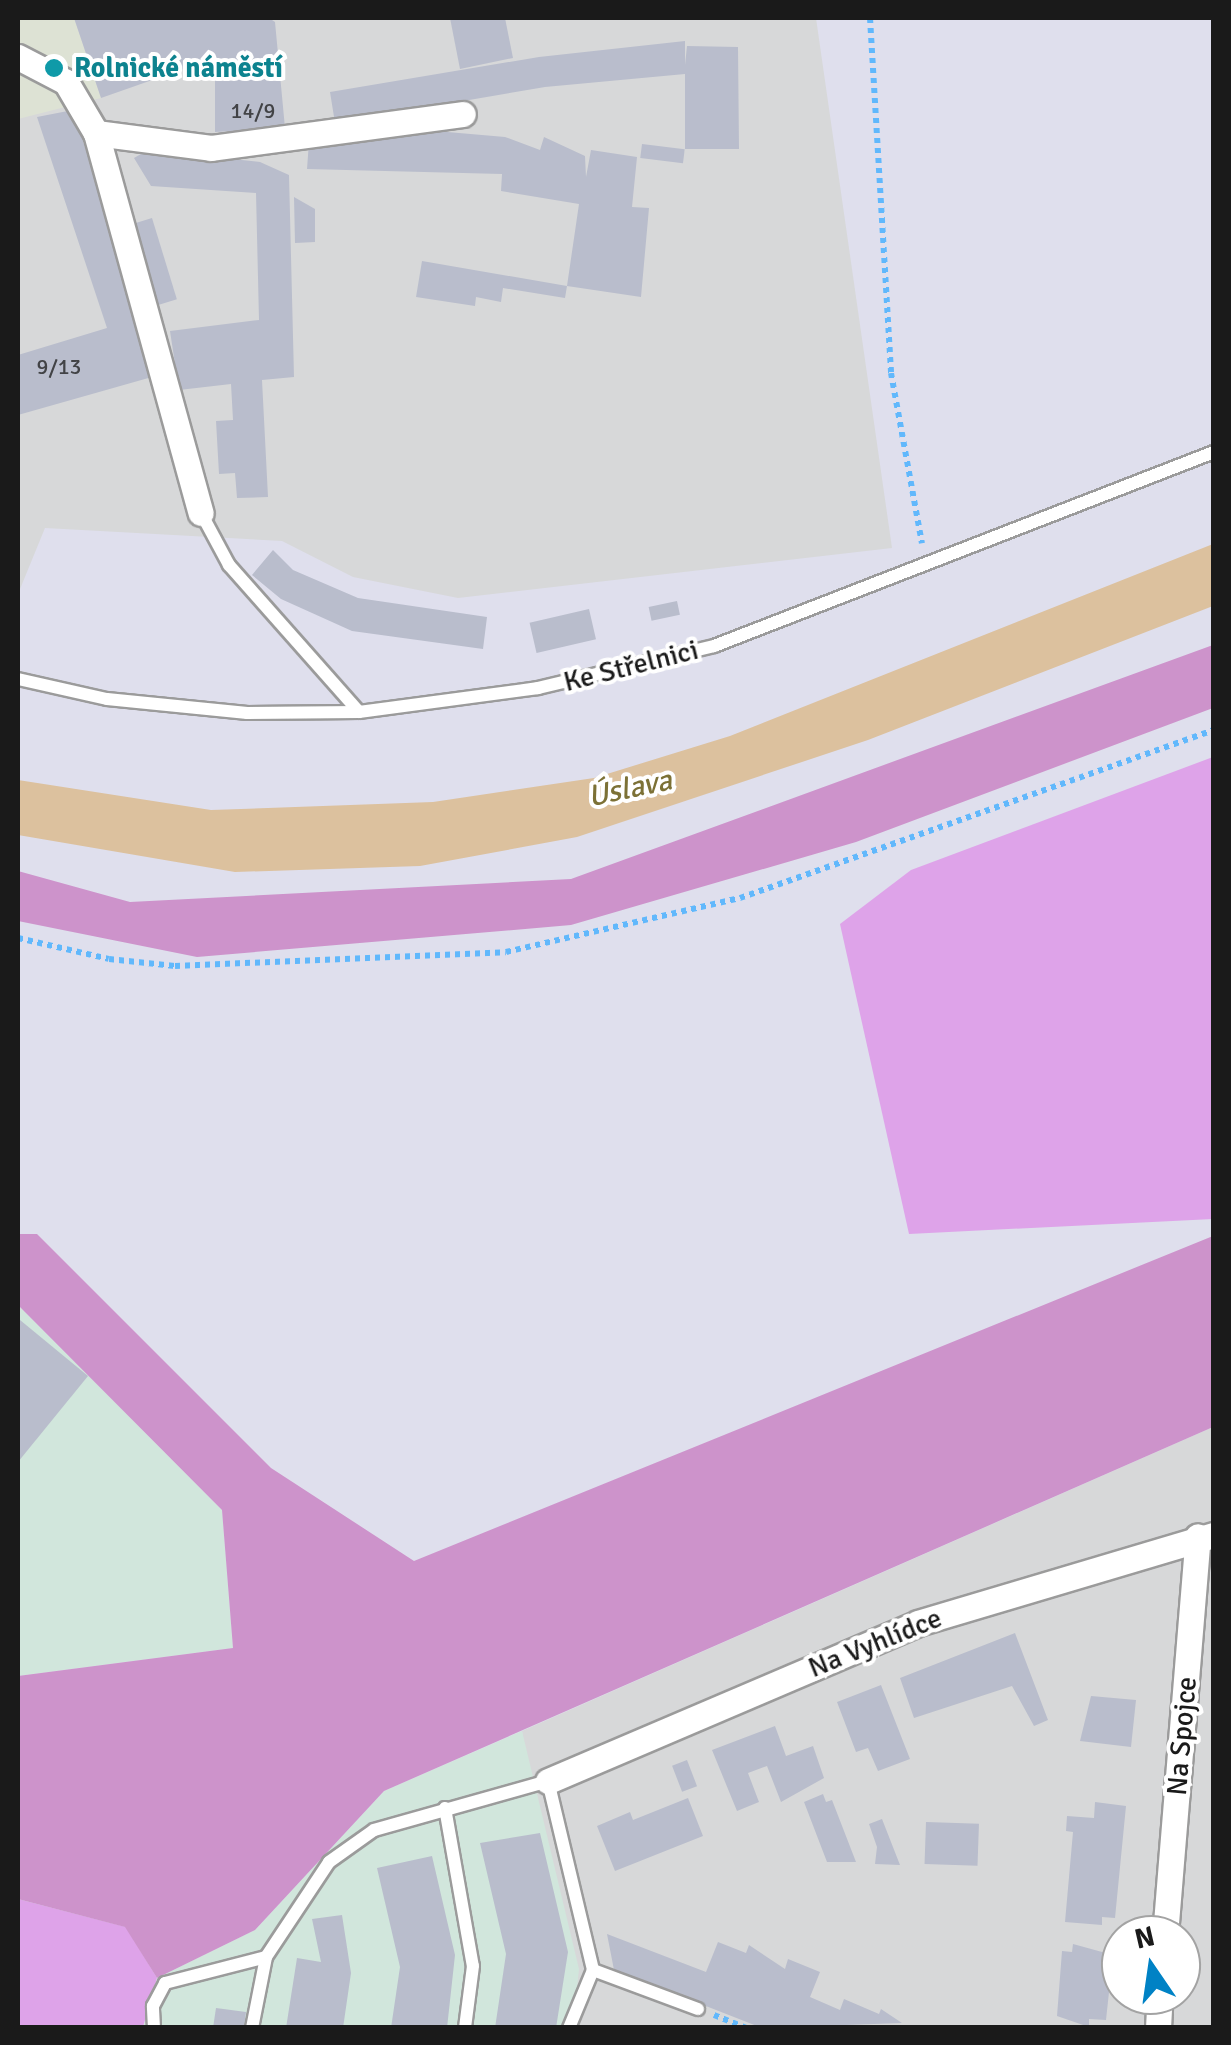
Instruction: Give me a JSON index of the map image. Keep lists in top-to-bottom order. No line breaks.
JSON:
{"streets":{"street":["Na Vyhlídce","Na Spojce"],"lane":["Ke Střelnici"]},"crossings":[["Na Vyhlídce","Na Spojce"]],"water":["Úslava"],"places":["Rolnické náměstí"],"house_numbers":["14/9","9/13"],"north":"top"}
